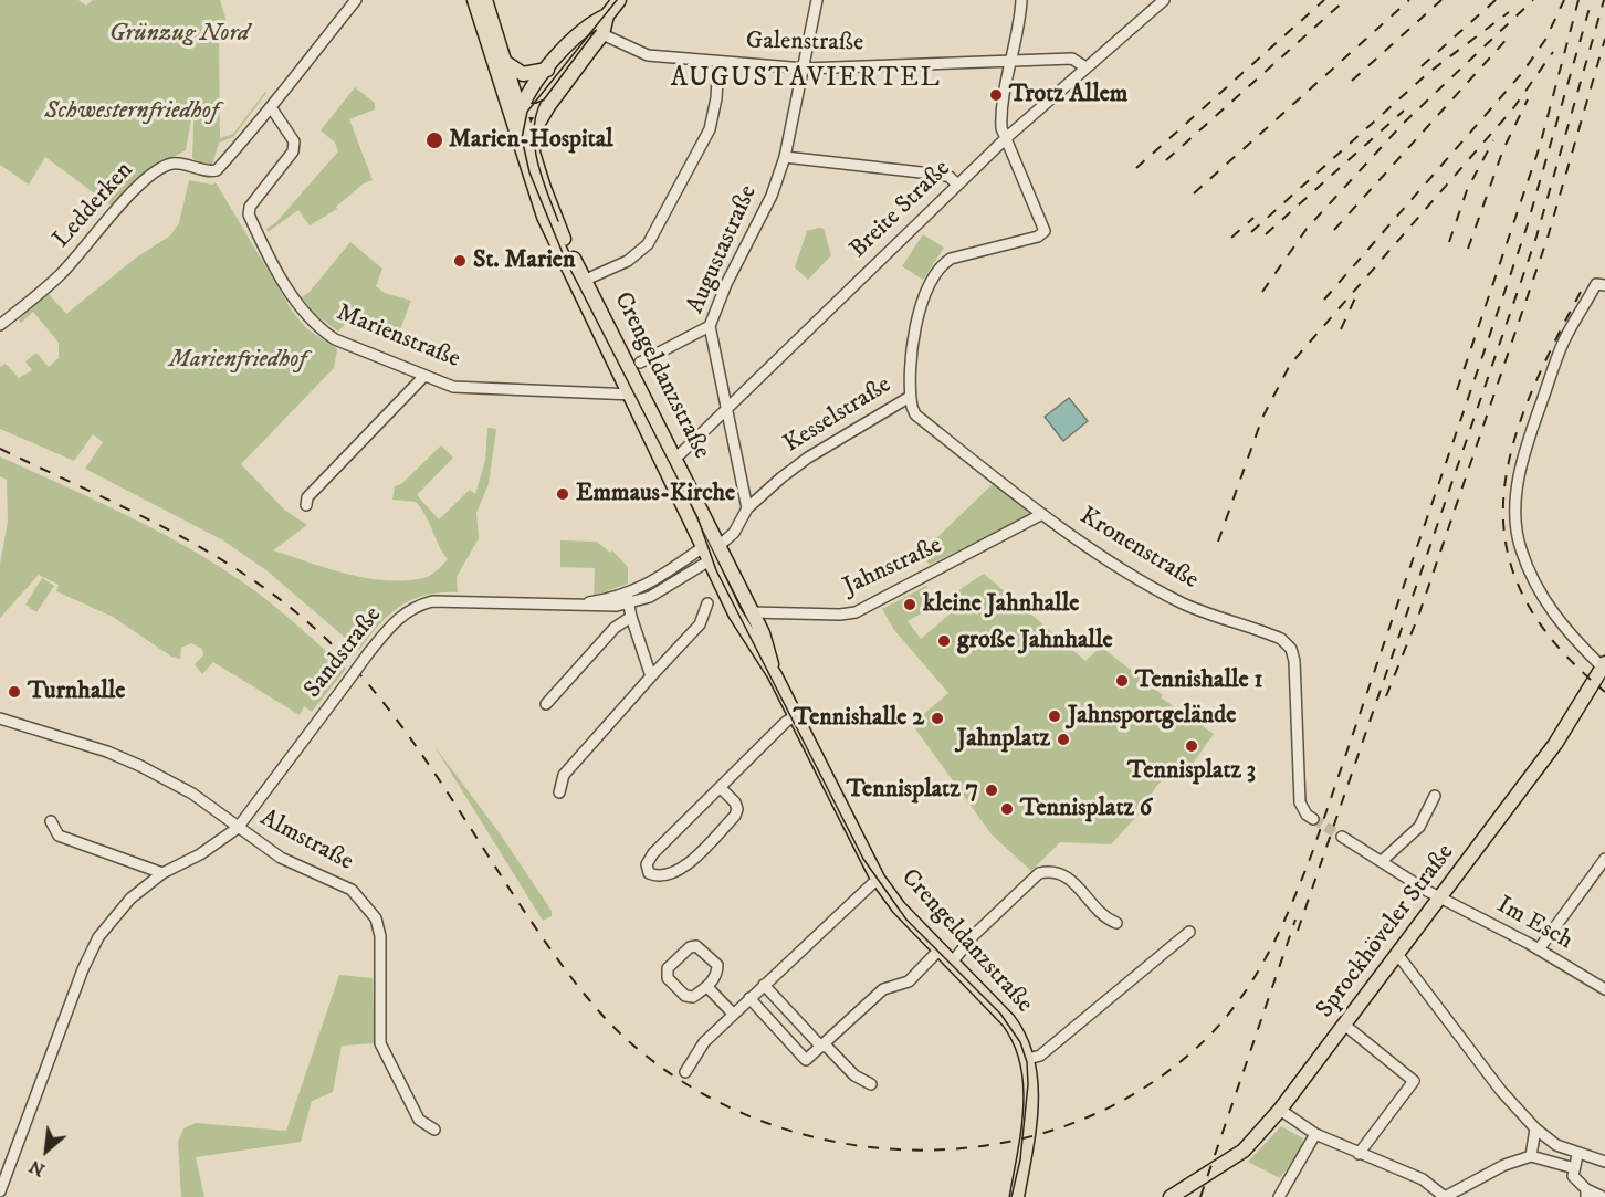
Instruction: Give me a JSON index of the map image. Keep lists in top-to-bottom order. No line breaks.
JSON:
{"streets":{"main road":["Crengeldanzstraße","Sprockhöveler Straße"],"street":["Galenstraße","Ledderken","Breite Straße","Augustastraße","Marienstraße","Kesselstraße","Kronenstraße","Jahnstraße","Sandstraße","Almstraße","Im Esch"]},"crossings":[["Galenstraße","Breite Straße"],["Galenstraße","Augustastraße"],["Ledderken","Marienstraße"],["Breite Straße","Augustastraße"],["Breite Straße","Crengeldanzstraße"],["Breite Straße","Kesselstraße"],["Augustastraße","Kesselstraße"],["Marienstraße","Crengeldanzstraße"],["Crengeldanzstraße","Jahnstraße"],["Crengeldanzstraße","Sandstraße"],["Kesselstraße","Kronenstraße"],["Kronenstraße","Jahnstraße"],["Sandstraße","Almstraße"],["Im Esch","Sprockhöveler Straße"]],"districts":["AUGUSTAVIERTEL"],"parks":["Grünzug Nord","Schwesternfriedhof","Marienfriedhof"],"places":["Trotz Allem","Marien-Hospital","St. Marien","Emmaus-Kirche","kleine Jahnhalle","große Jahnhalle","Tennishalle 1","Turnhalle","Jahnsportgelände","Tennishalle 2","Jahnplatz","Tennisplatz 3","Tennisplatz 7","Tennisplatz 6"],"north":"bottom left"}
